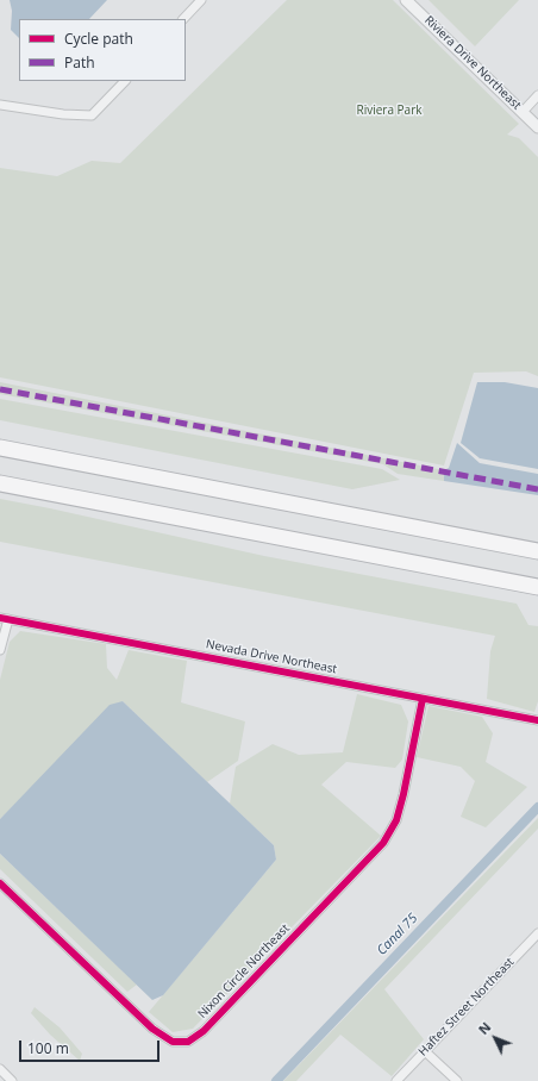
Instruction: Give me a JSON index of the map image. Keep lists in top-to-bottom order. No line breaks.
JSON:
{"streets":{"street":["Riviera Drive Northeast","Nevada Drive Northeast","Nixon Circle Northeast","Haftez Street Northeast"]},"crossings":[["Nevada Drive Northeast","Nixon Circle Northeast"]],"water":["Canal 75"],"parks":["Riviera Park"],"legend":["Cycle path","Path"],"scale_bar":"100 m","north":"top left"}
